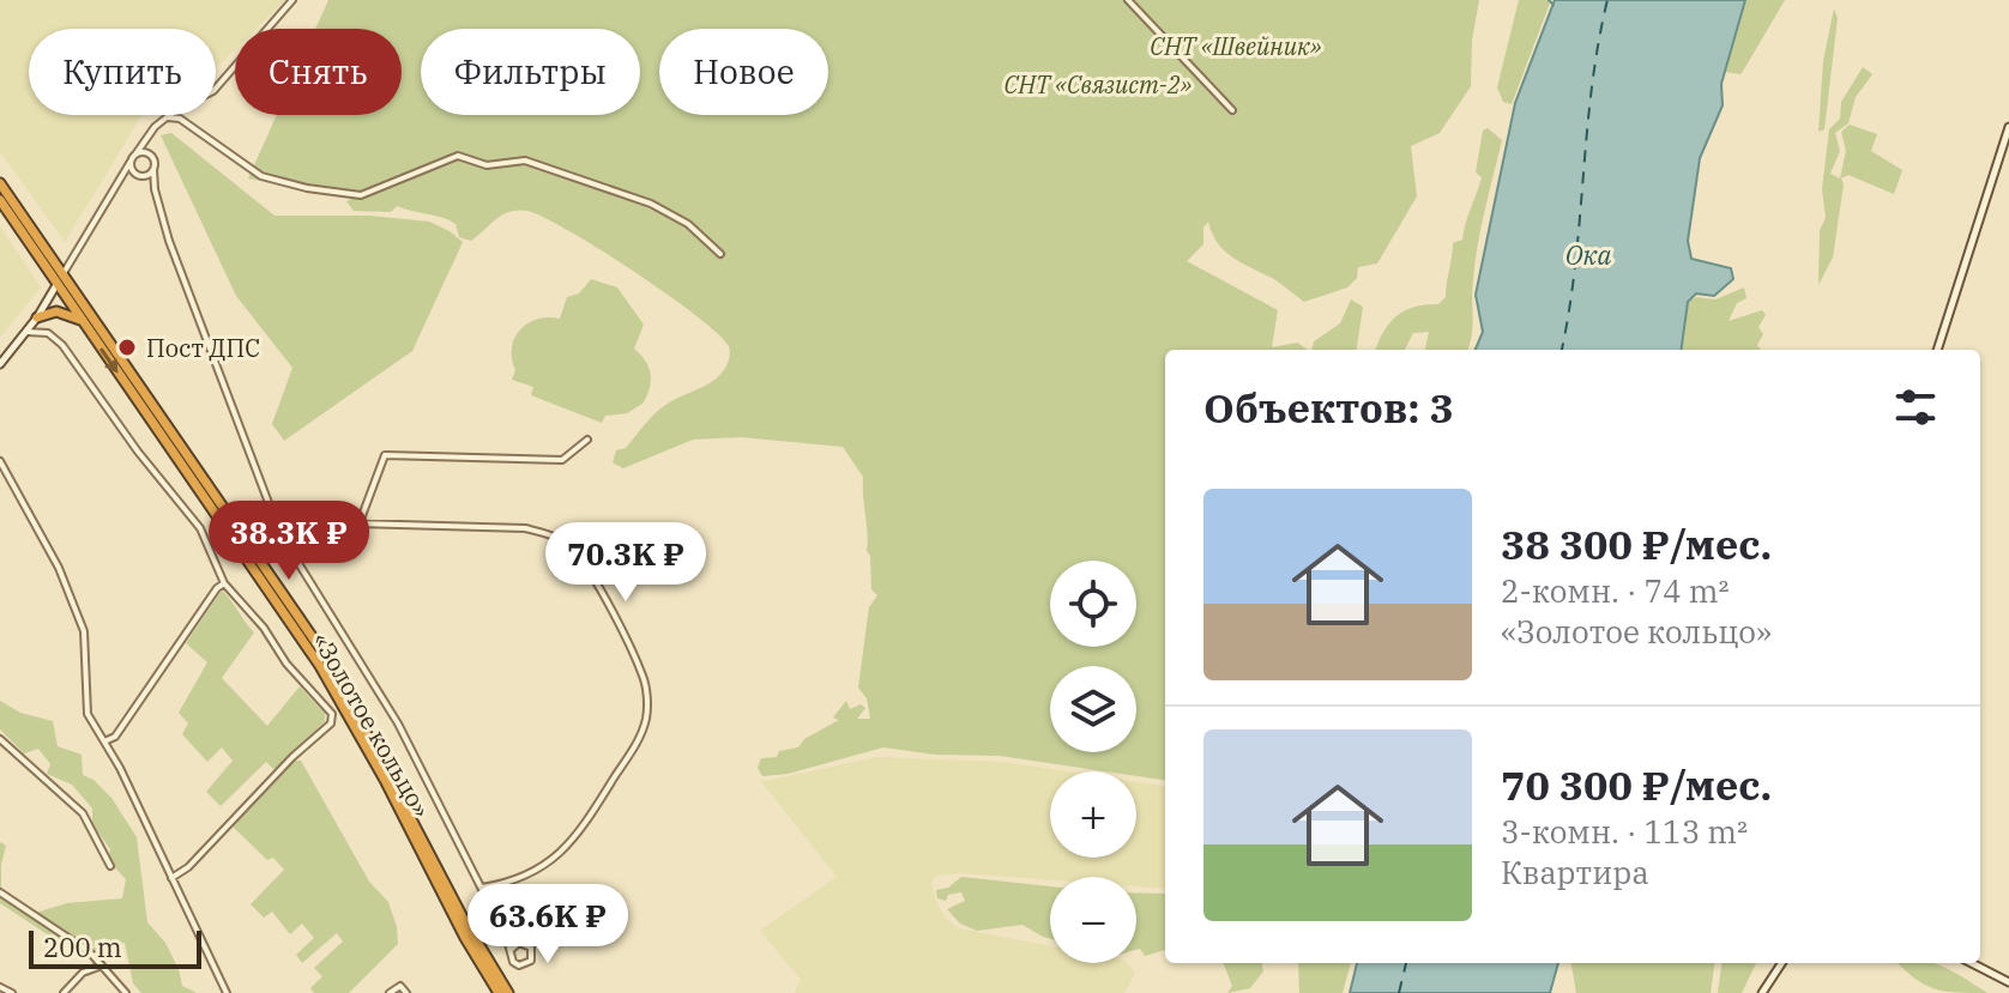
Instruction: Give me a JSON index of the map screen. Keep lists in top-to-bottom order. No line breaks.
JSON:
{"streets":{"highway":["«Золотое кольцо»"]},"water":["Ока"],"parks":["СНТ «Швейник»","СНТ «Связист-2»"],"places":["Пост ДПС"],"scale_bar":"200 m","page":{"chip":["Купить","Снять","Фильтры","Новое"],"heading":"Объектов: 3","list":[{"name":"38 300 ₽/мес.","note":"2-комн. · 74 m² · «Золотое кольцо»"},{"name":"70 300 ₽/мес.","note":"3-комн. · 113 m² · Квартира"}],"price":["38.3K ₽","70.3K ₽","63.6K ₽"],"map_buttons":["+","−"],"scale":"200 m"}}
